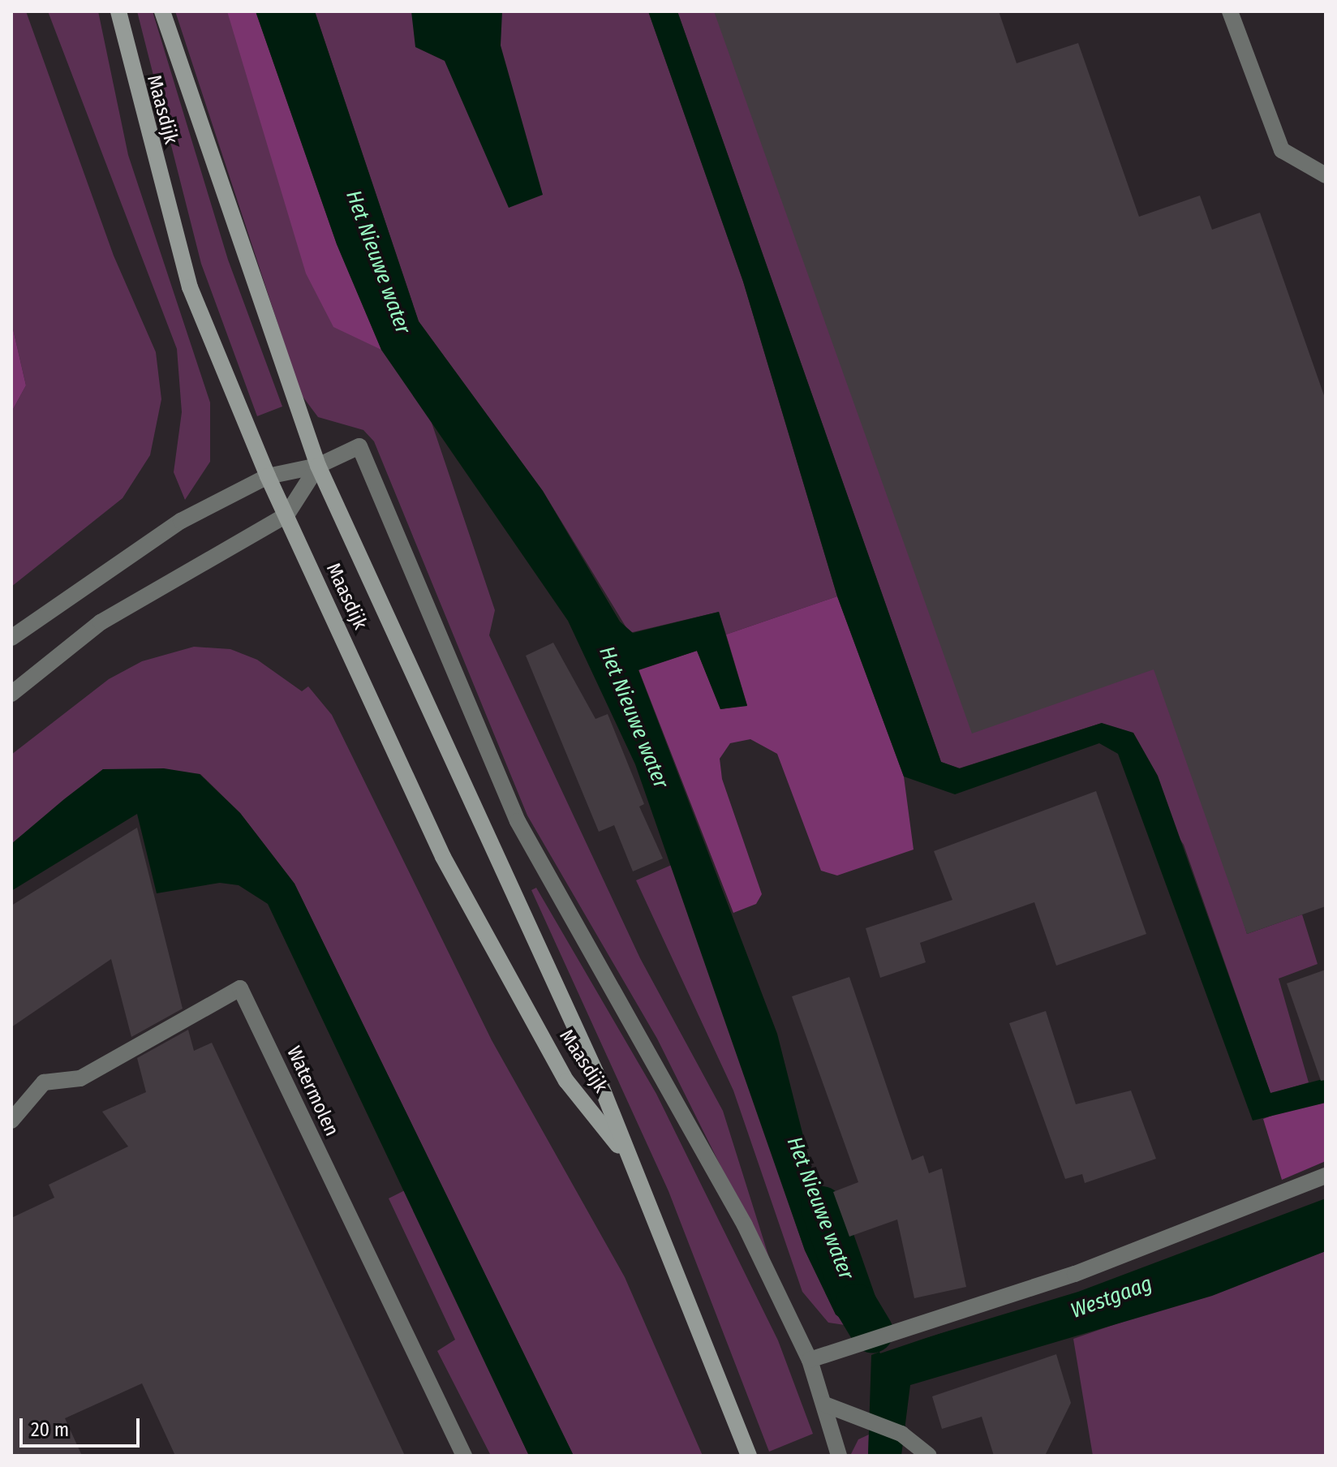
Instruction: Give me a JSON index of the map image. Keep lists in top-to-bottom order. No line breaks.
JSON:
{"streets":{"main road":["Maasdijk"],"street":["Watermolen"]},"water":["Het Nieuwe water","Westgaag"],"scale_bar":"20 m"}
